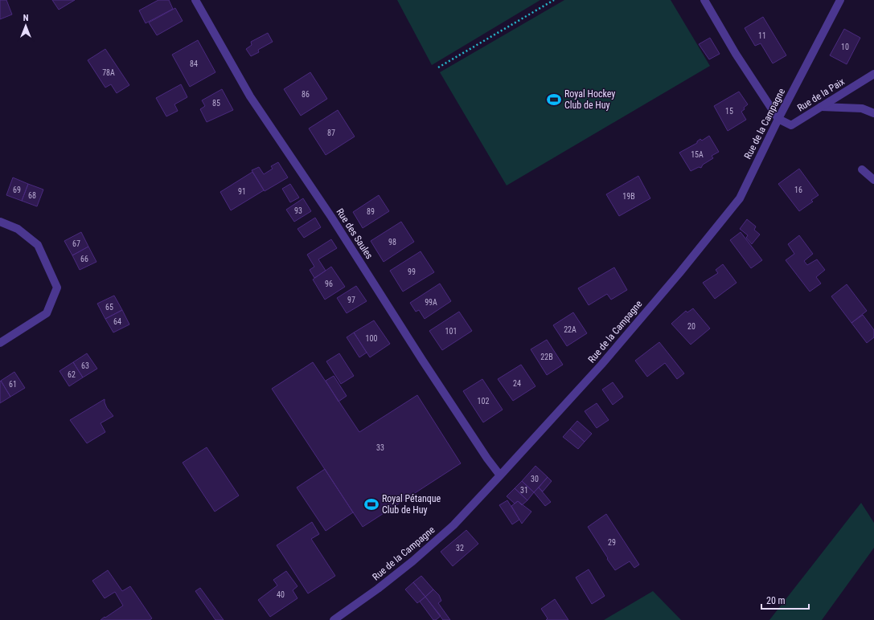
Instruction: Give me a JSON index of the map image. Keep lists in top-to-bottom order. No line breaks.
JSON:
{"streets":{"street":["Rue de la Paix","Rue de la Campagne","Rue des Saules"]},"crossings":[["Rue de la Paix","Rue de la Campagne"],["Rue de la Campagne","Rue des Saules"]],"places":{"sports":["Royal Hockey Club de Huy","Royal Pétanque Club de Huy"]},"house_numbers":["11","10","84","78A","86","85","15","87","15A","69","16","91","68","19B","93","89","98","67","66","99","96","97","99A","65","64","20","22A","101","100","22B","63","62","24","61","102","33","30","31","29","32","40"],"scale_bar":"20 m","north":"top"}
